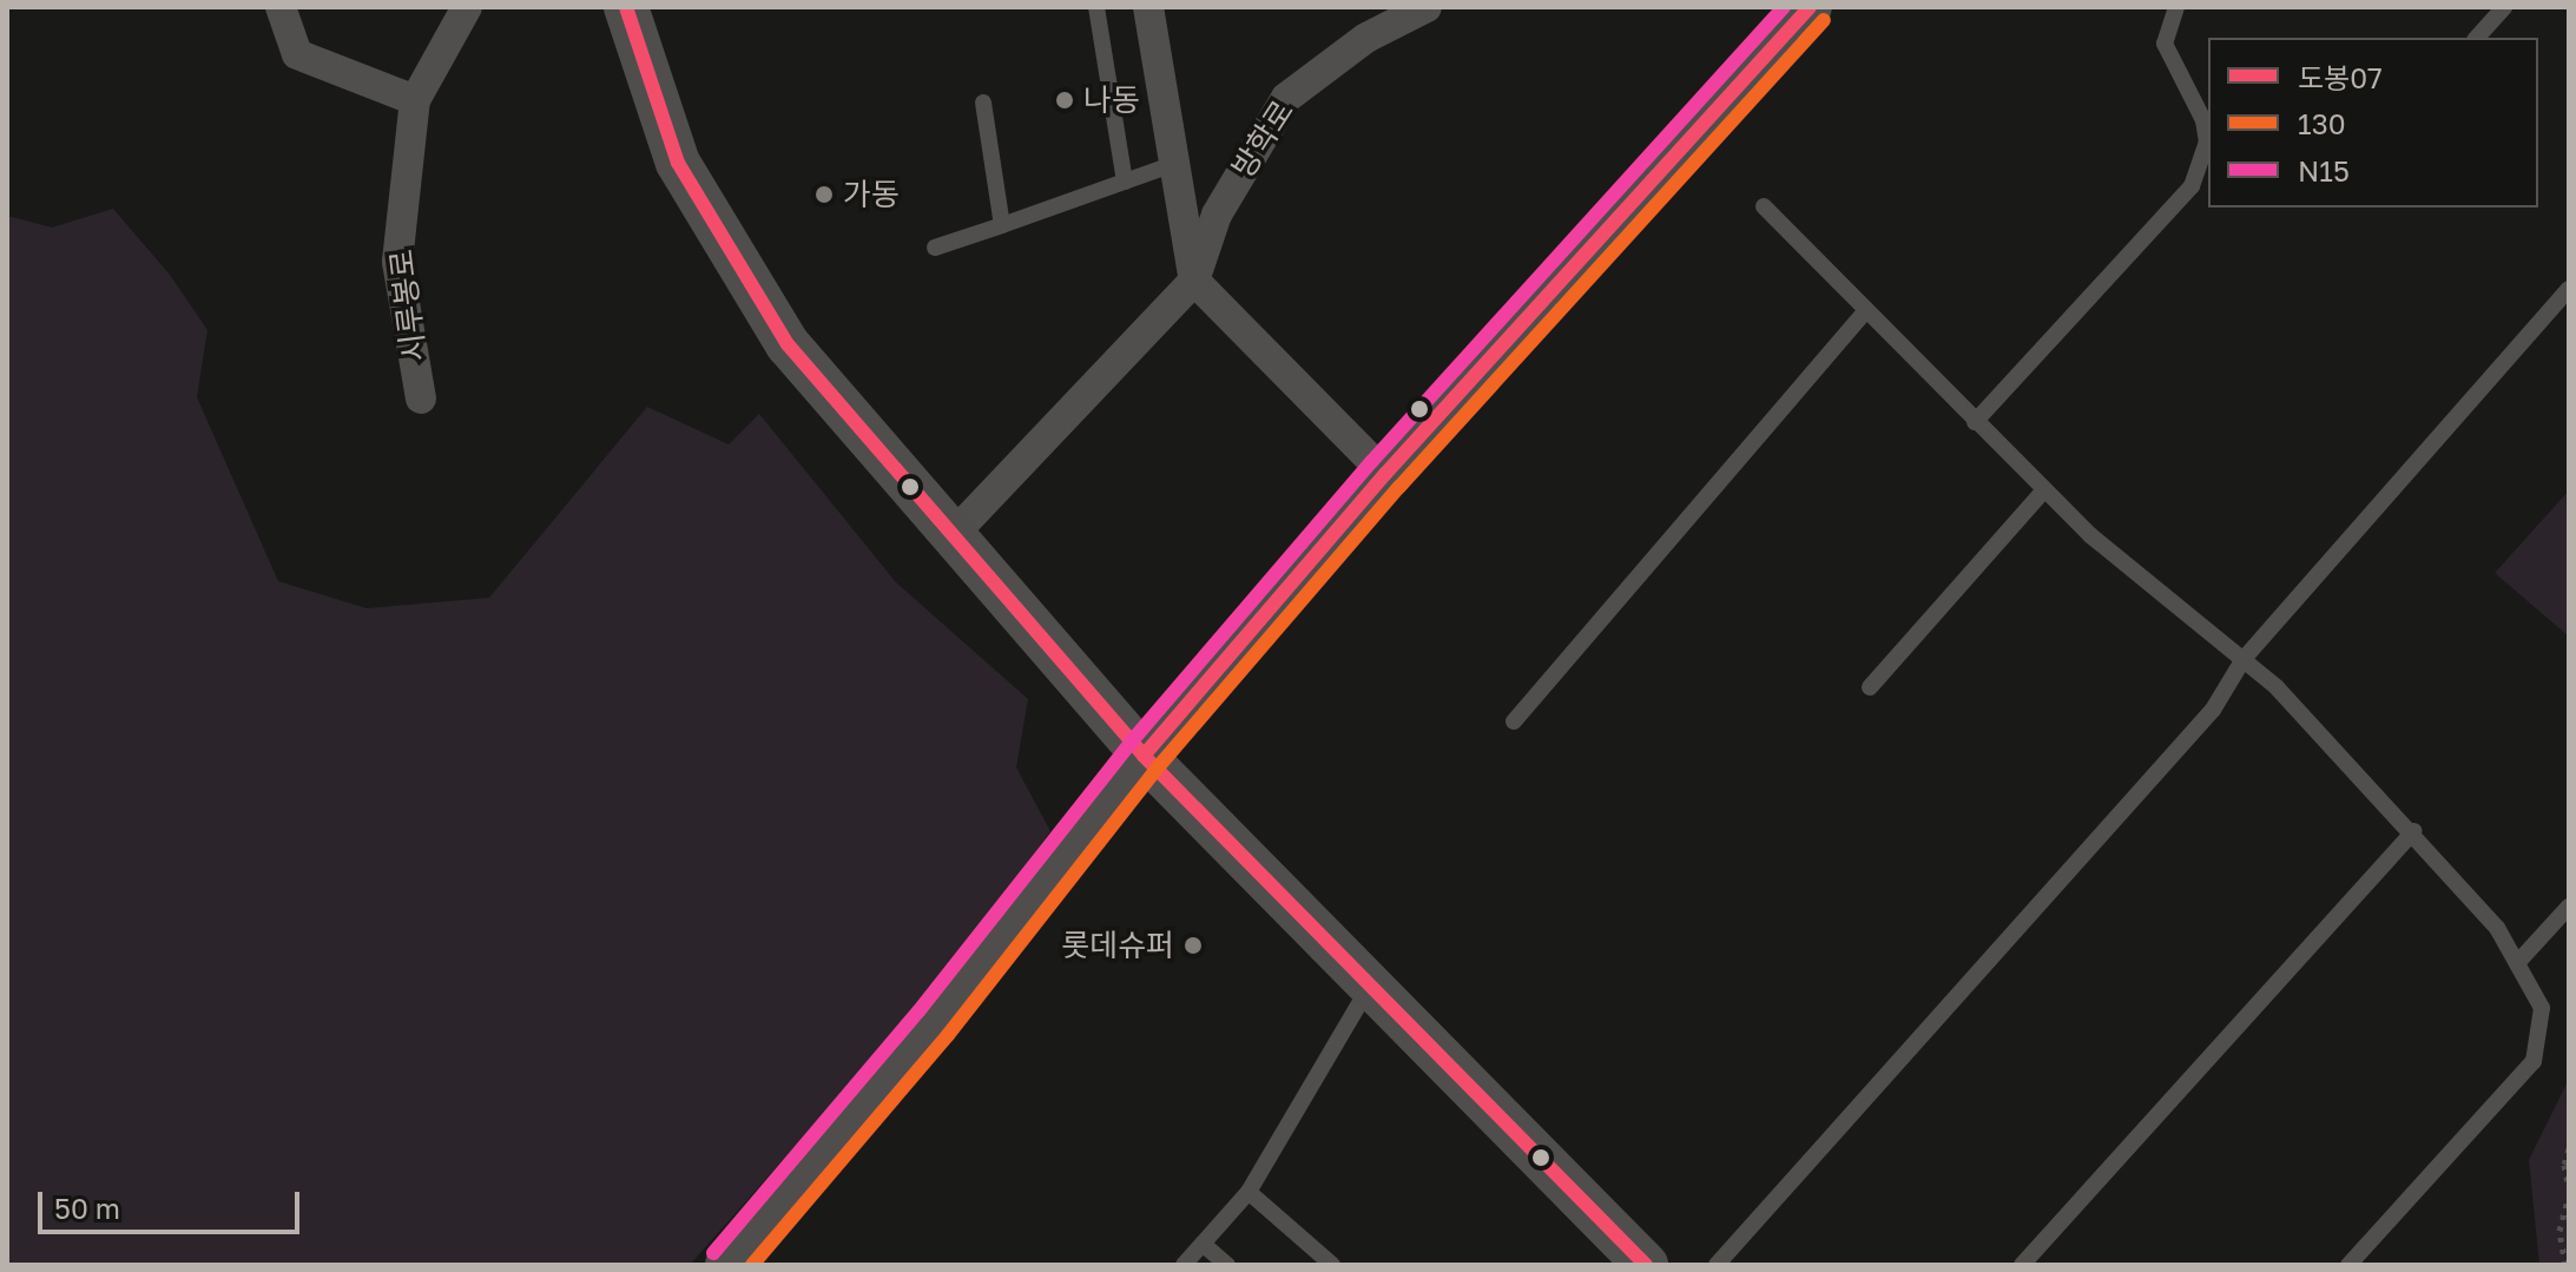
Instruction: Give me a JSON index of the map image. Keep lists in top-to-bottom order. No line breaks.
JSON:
{"streets":{"street":["방학로","시루봉로"]},"places":["나동","가동","롯데슈퍼"],"lines":["transit line 도봉07","transit line N15","transit line 130"],"legend":["도봉07","130","N15"],"scale_bar":"50 m"}
